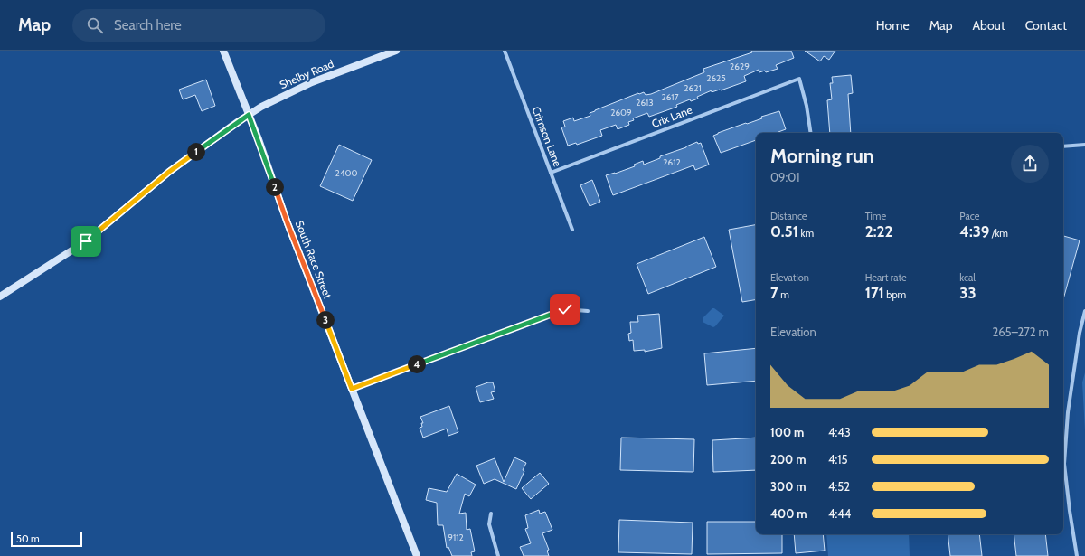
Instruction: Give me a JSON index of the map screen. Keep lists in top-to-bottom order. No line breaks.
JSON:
{"streets":{"main road":["Shelby Road","South Race Street"],"street":["Crix Lane","Crimson Lane"]},"crossings":[["Shelby Road","South Race Street"],["Crix Lane","Crimson Lane"]],"house_numbers":["2629","2625","2621","2617","2613","2609","2612","2400","9112"],"scale_bar":"50 m","page":{"header":"Map","search":"Search here","nav":["Home","Map","About","Contact"],"heading":["Morning run","09:01"],"pins":["1","2","3","4"],"stats":[["Distance","0.51 km"],["Time","2:22"],["Pace","4:39 /km"],["Elevation","7 m"],["Heart rate","171 bpm"],["kcal","33"]],"chart":["Elevation","265–272 m"],"list":[{"name":"100 m","note":"4:43"},{"name":"200 m","note":"4:15"},{"name":"300 m","note":"4:52"},{"name":"400 m","note":"4:44"}],"scale":"50 m"}}
